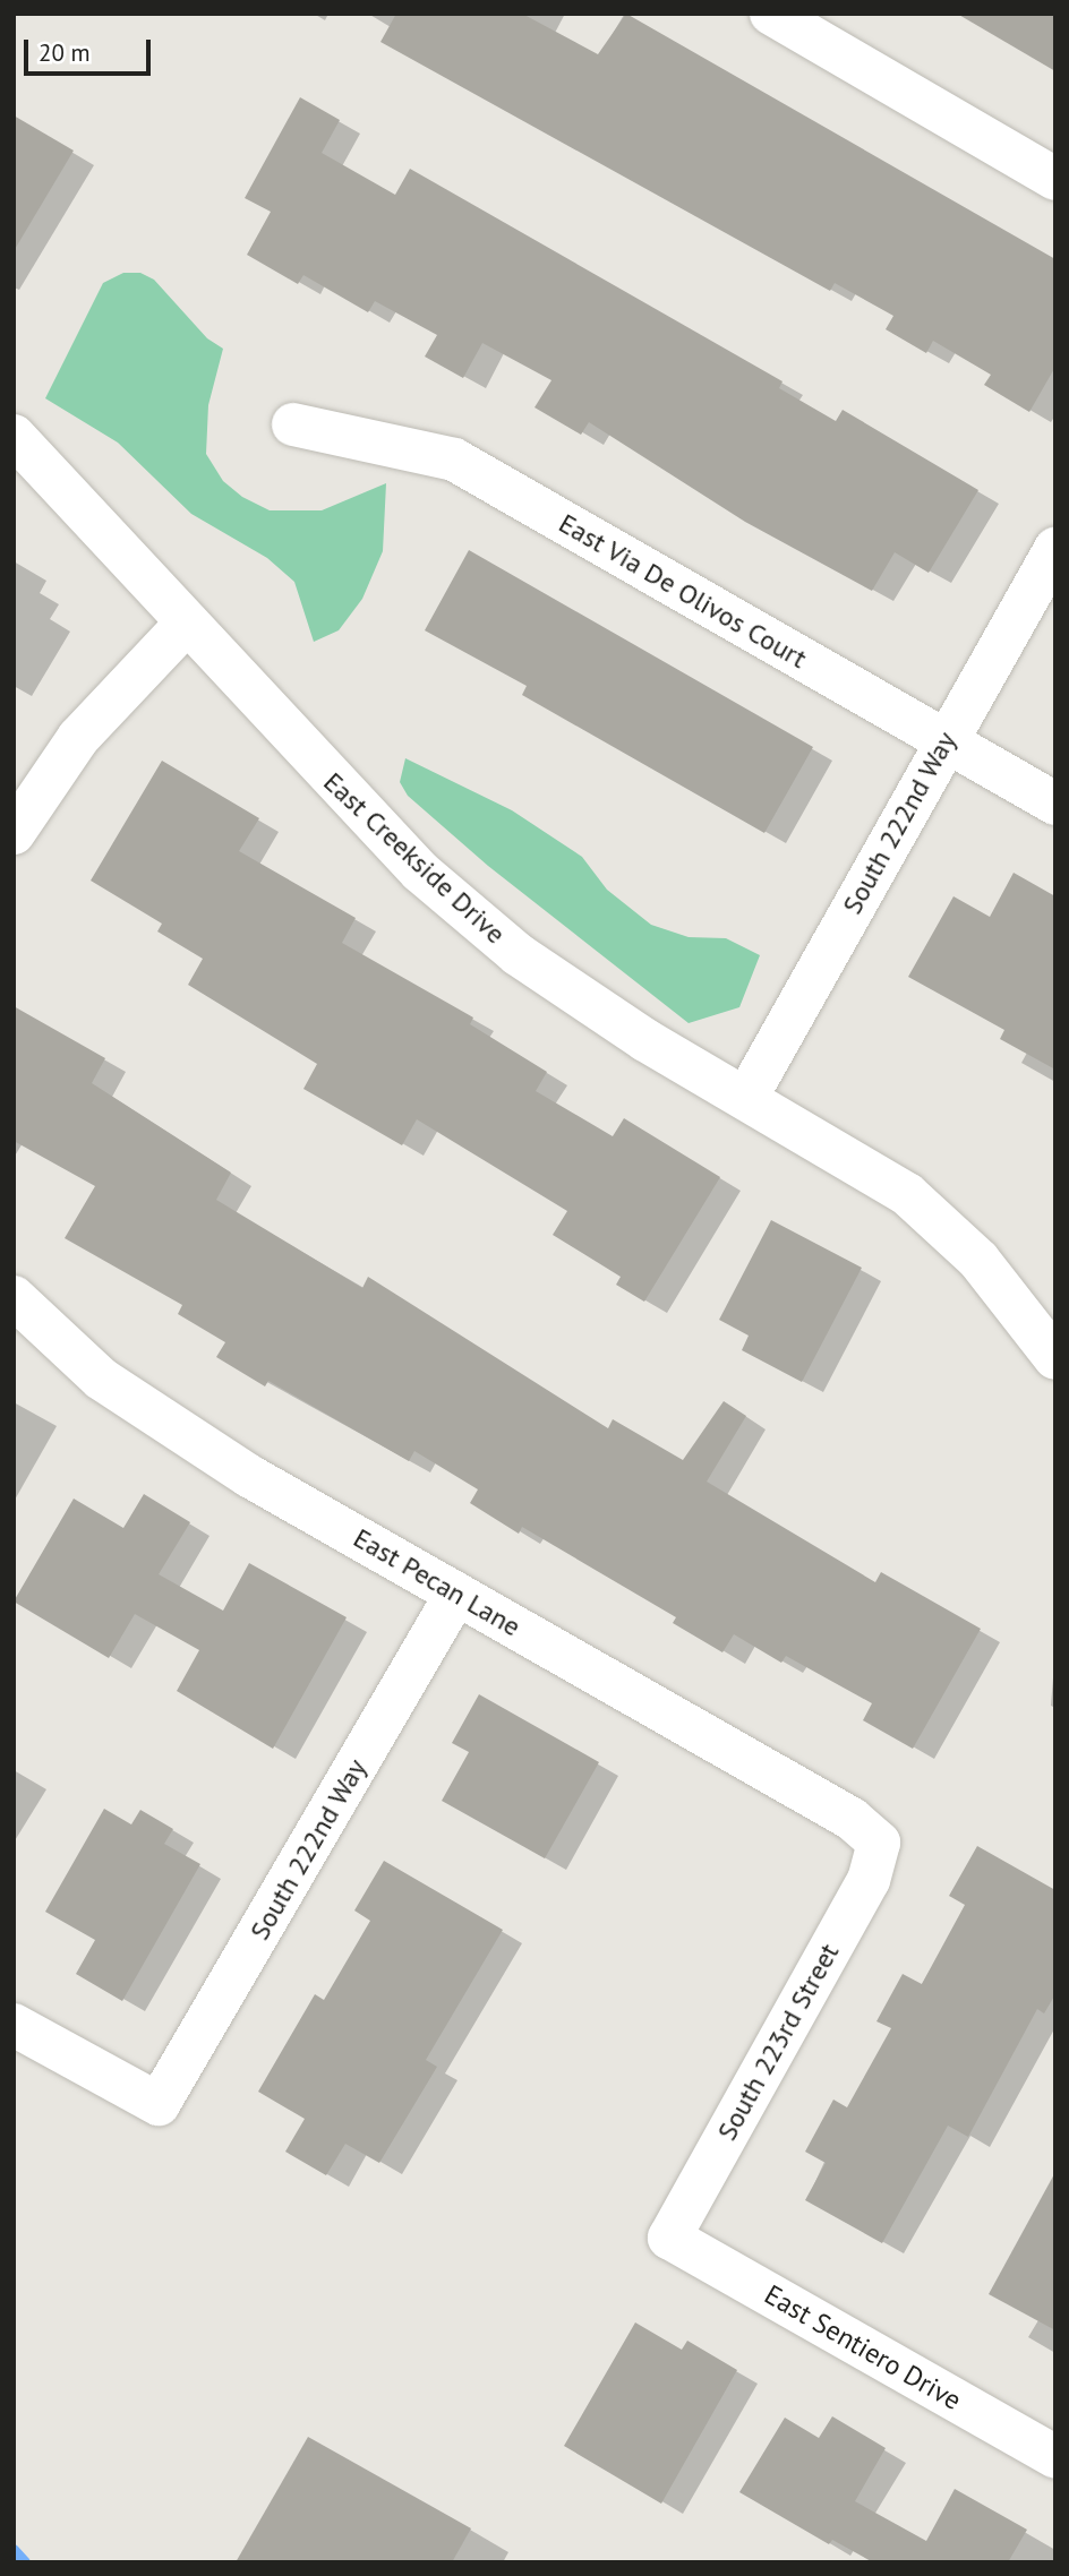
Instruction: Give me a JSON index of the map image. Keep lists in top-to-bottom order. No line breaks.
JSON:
{"streets":{"street":["East Via De Olivos Court","South 222nd Way","East Creekside Drive","East Pecan Lane","South 223rd Street","East Sentiero Drive"]},"crossings":[["East Via De Olivos Court","South 222nd Way"],["South 222nd Way","East Creekside Drive"],["South 222nd Way","East Pecan Lane"],["East Pecan Lane","South 223rd Street"],["South 223rd Street","East Sentiero Drive"]],"scale_bar":"20 m"}
